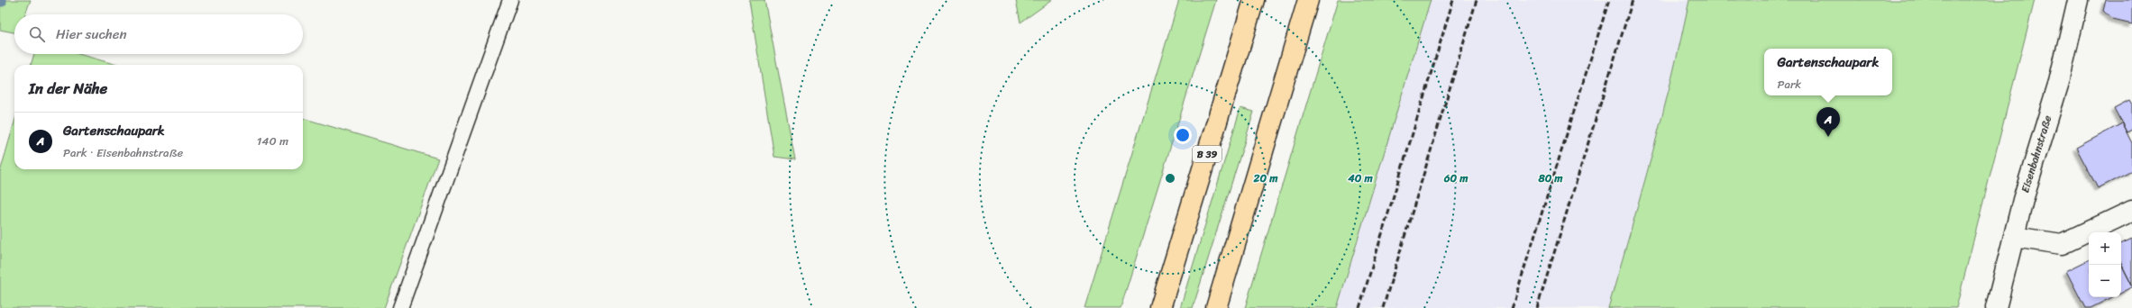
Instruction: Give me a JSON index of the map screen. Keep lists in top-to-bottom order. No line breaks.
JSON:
{"streets":{"highway":["B 39"],"street":["Eisenbahnstraße"]},"page":{"search":"Hier suchen","popup":["Gartenschaupark","Park"],"heading":"In der Nähe","pins":"A","list":[{"mark":"A","name":"Gartenschaupark","note":"Park · Eisenbahnstraße","value":"140 m"}],"map_buttons":["+","−"]},"rings":["20 m","40 m","60 m","80 m"]}
